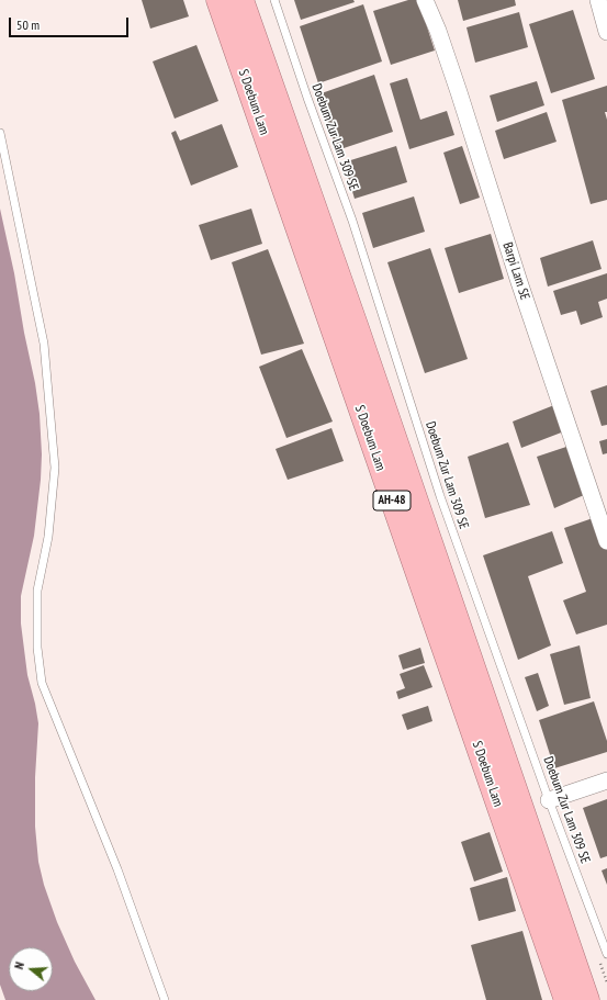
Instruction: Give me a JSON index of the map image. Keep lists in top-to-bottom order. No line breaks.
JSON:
{"streets":{"highway":["S Doebum Lam","AH-48"],"street":["Barpi Lam SE"],"lane":["Doebum Zur Lam 309 SE"]},"scale_bar":"50 m","north":"left"}
